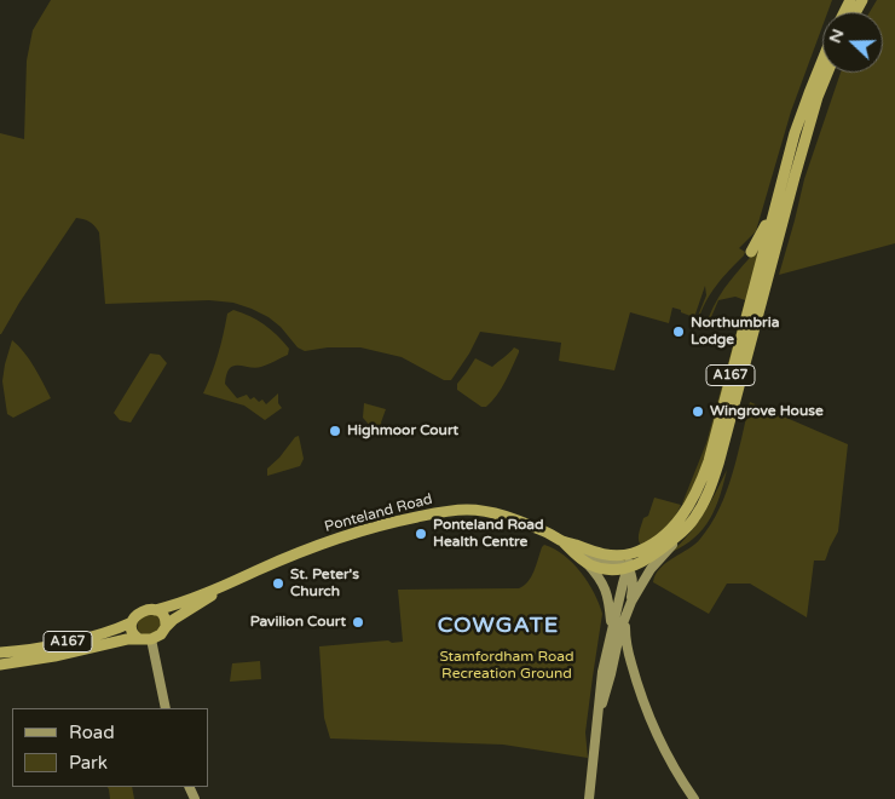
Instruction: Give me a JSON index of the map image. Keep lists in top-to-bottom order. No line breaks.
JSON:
{"streets":{"highway":["A167","Ponteland Road"]},"crossings":[["A167","Ponteland Road"]],"districts":["COWGATE"],"parks":["Stamfordham Road Recreation Ground"],"places":["Northumbria Lodge","Wingrove House","Highmoor Court","Ponteland Road Health Centre","St. Peter's Church","Pavilion Court"],"legend":["Road","Park"],"north":"left"}
